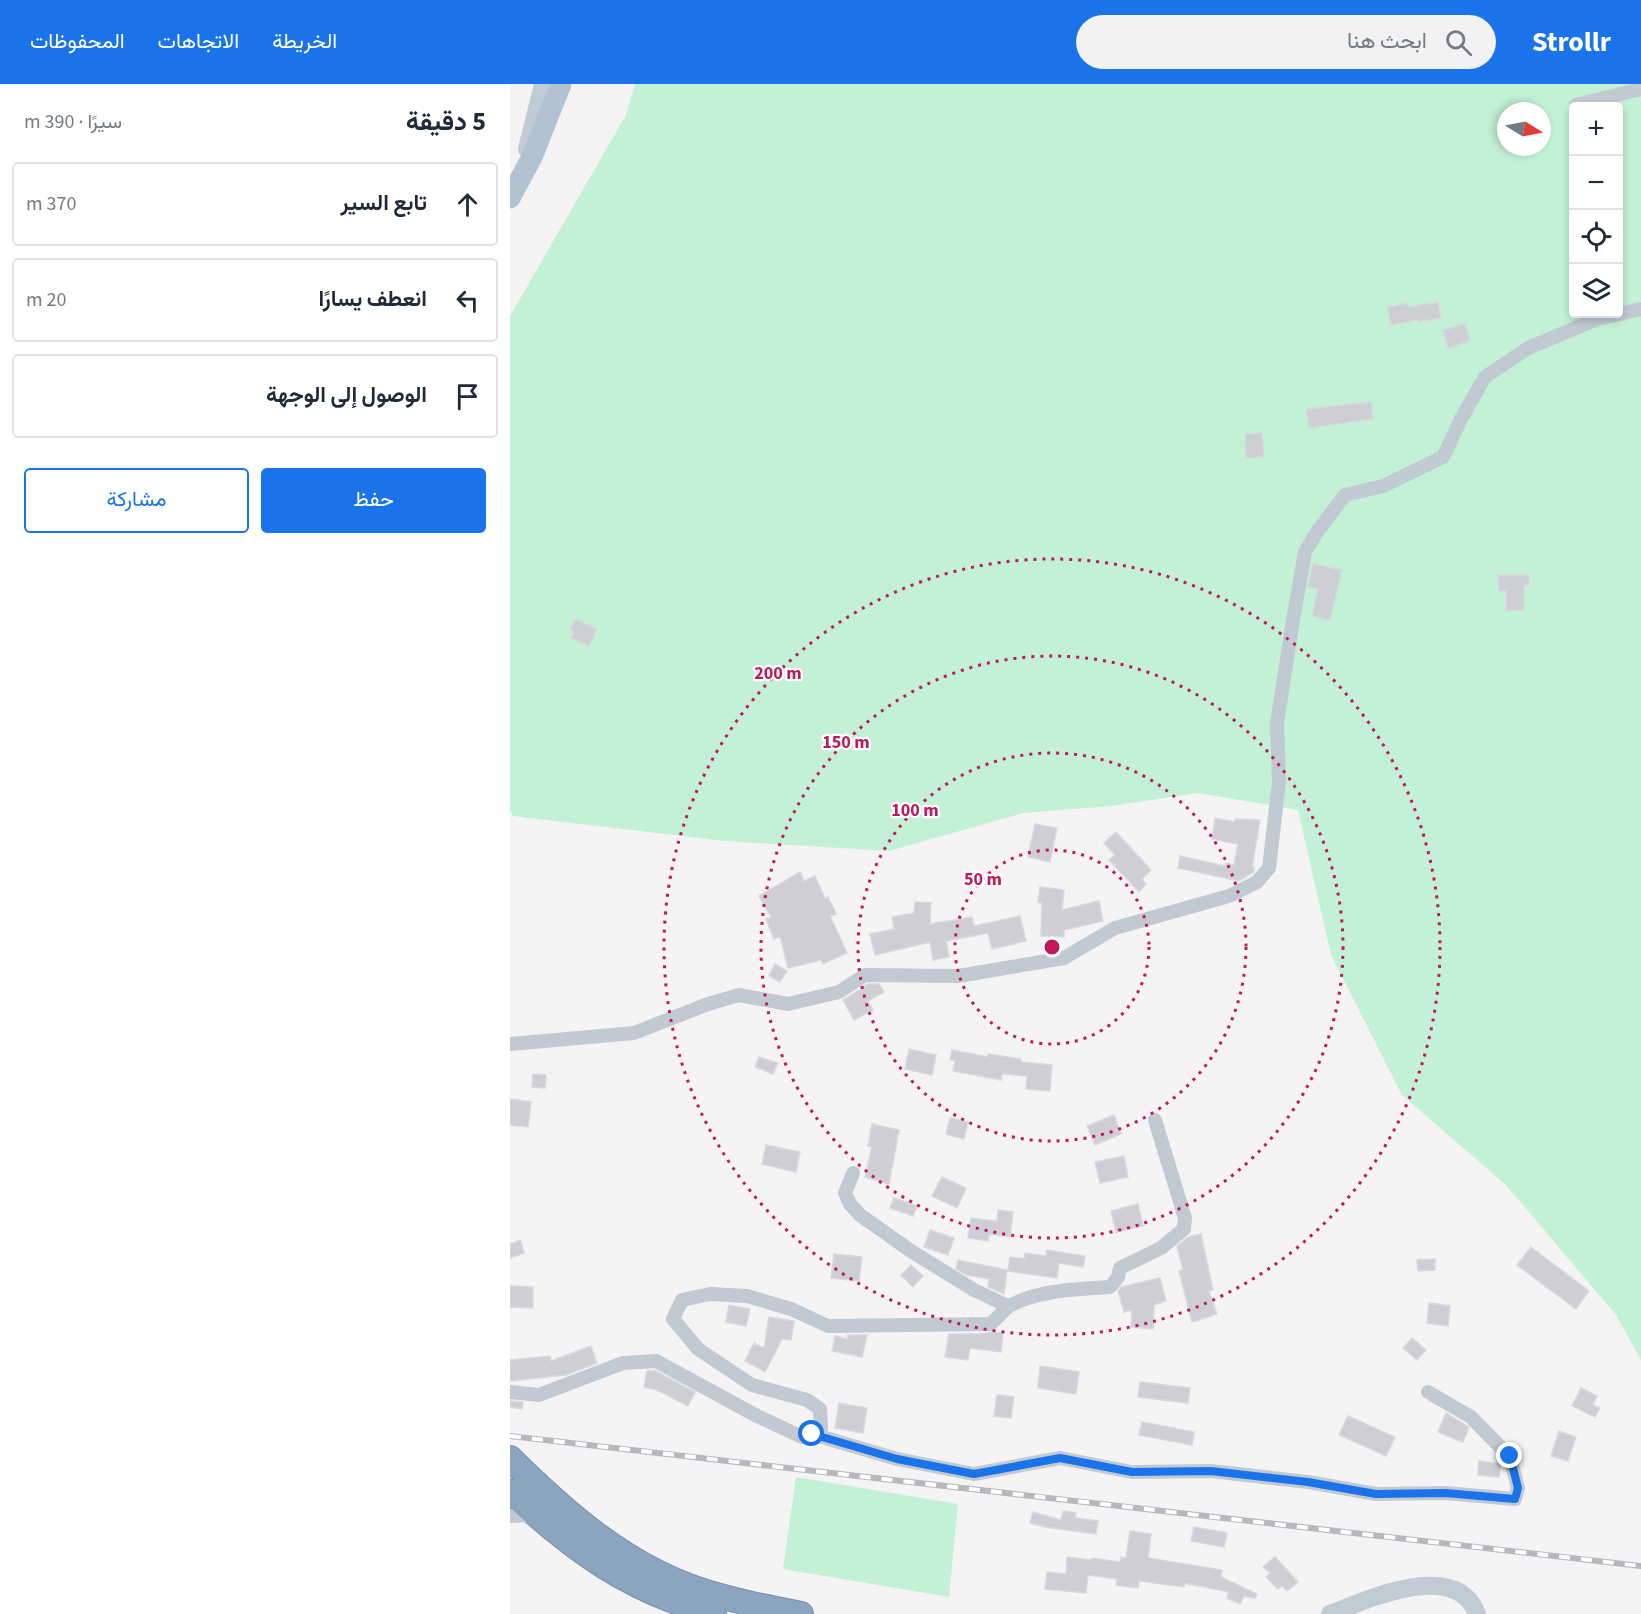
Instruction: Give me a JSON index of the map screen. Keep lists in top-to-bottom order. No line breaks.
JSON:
{"north":"right","page":{"header":"Strollr","search":"ابحث هنا","nav":["الخريطة","الاتجاهات","المحفوظات"],"heading":["5 دقيقة","سيرًا · 390 m"],"map_buttons":["+","−"],"list":[["تابع السير","370 m"],["انعطف يسارًا","20 m"],"الوصول إلى الوجهة"],"buttons":["حفظ","مشاركة"]},"rings":["200 m","150 m","100 m","50 m"]}
